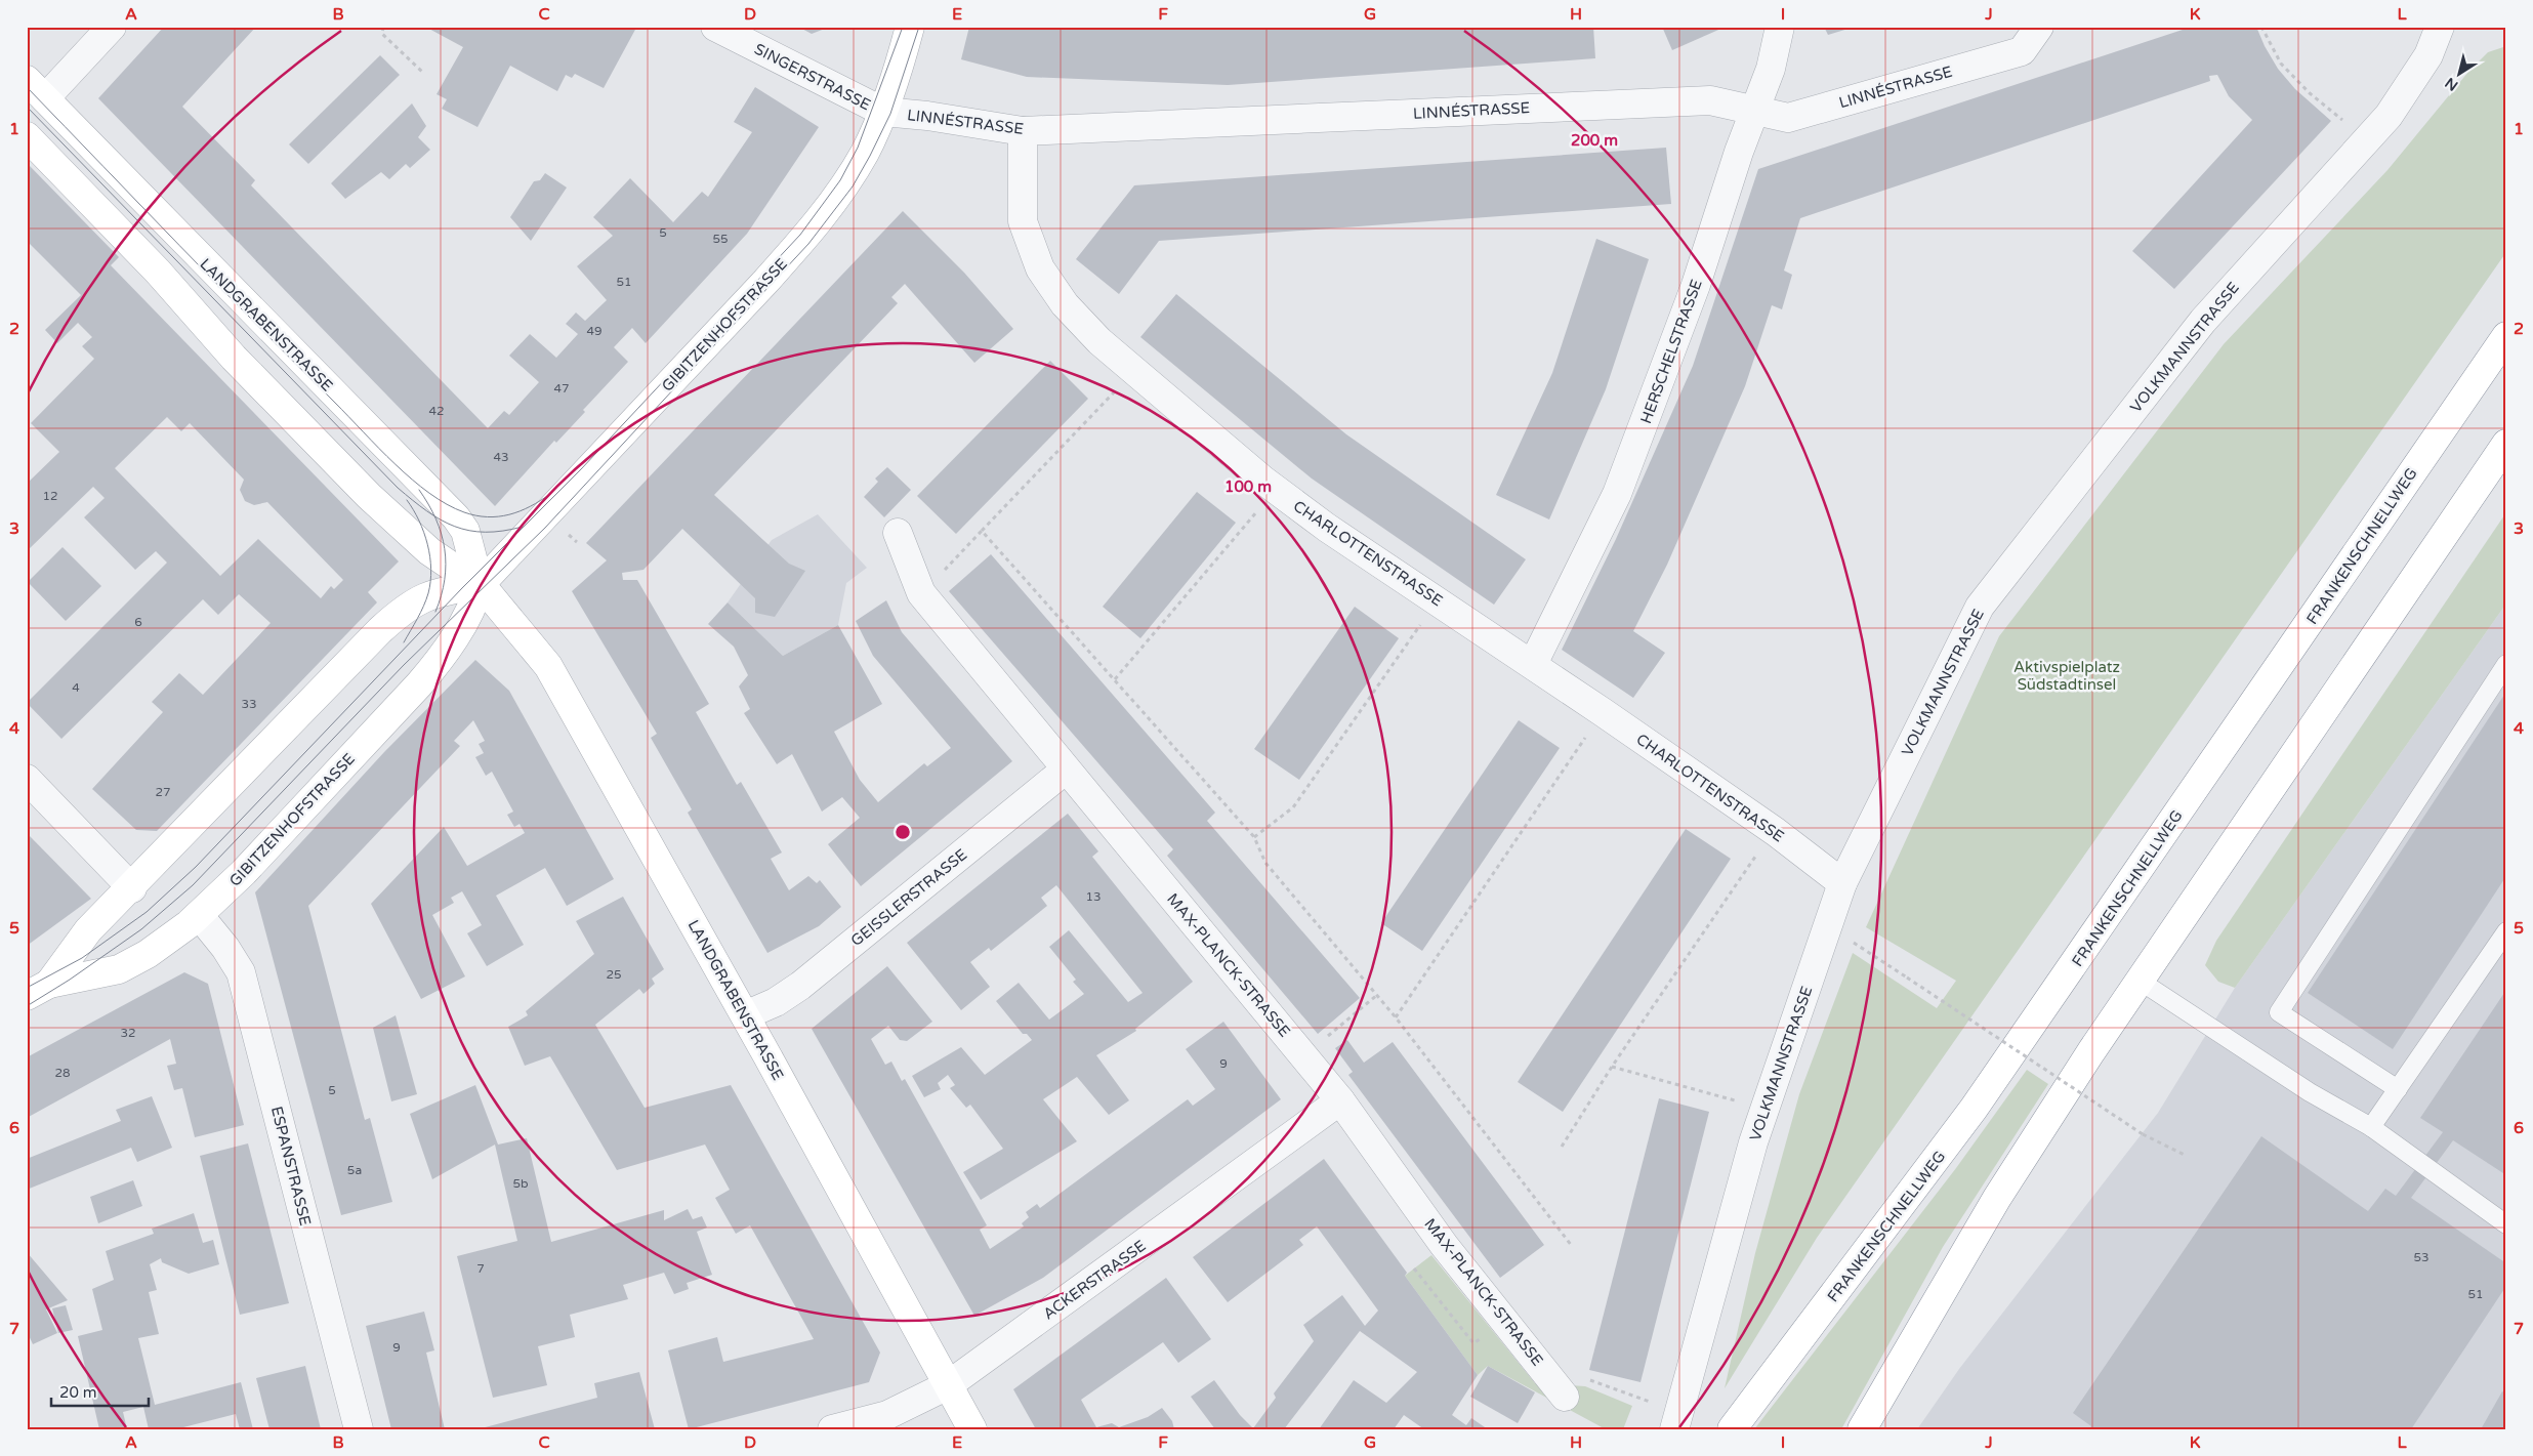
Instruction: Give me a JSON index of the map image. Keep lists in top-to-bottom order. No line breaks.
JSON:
{"streets":{"main road":["LANDGRABENSTRASSE","GIBITZENHOFSTRASSE","FRANKENSCHNELLWEG"],"street":["SINGERSTRASSE","LINNÉSTRASSE","VOLKMANNSTRASSE","HERSCHELSTRASSE","CHARLOTTENSTRASSE","GEISSLERSTRASSE","MAX-PLANCK-STRASSE","ESPANSTRASSE","ACKERSTRASSE"]},"crossings":[["SINGERSTRASSE","LINNÉSTRASSE"],["SINGERSTRASSE","GIBITZENHOFSTRASSE"],["LINNÉSTRASSE","GIBITZENHOFSTRASSE"],["LINNÉSTRASSE","HERSCHELSTRASSE"],["LINNÉSTRASSE","CHARLOTTENSTRASSE"],["LANDGRABENSTRASSE","GIBITZENHOFSTRASSE"],["LANDGRABENSTRASSE","GEISSLERSTRASSE"],["LANDGRABENSTRASSE","ACKERSTRASSE"],["GIBITZENHOFSTRASSE","ESPANSTRASSE"],["VOLKMANNSTRASSE","CHARLOTTENSTRASSE"],["HERSCHELSTRASSE","CHARLOTTENSTRASSE"],["GEISSLERSTRASSE","MAX-PLANCK-STRASSE"],["MAX-PLANCK-STRASSE","ACKERSTRASSE"]],"parks":["Aktivspielplatz Südstadtinsel"],"house_numbers":["5","55","51","49","47","42","43","12","6","4","33","27","13","25","32","9","28","5","5a","5b","53","7","51","9"],"scale_bar":"20 m","north":"bottom left","grid":{"columns":["A","B","C","D","E","F","G","H","I","J","K","L"],"rows":["1","2","3","4","5","6","7"]},"rings":["200 m","100 m"]}
